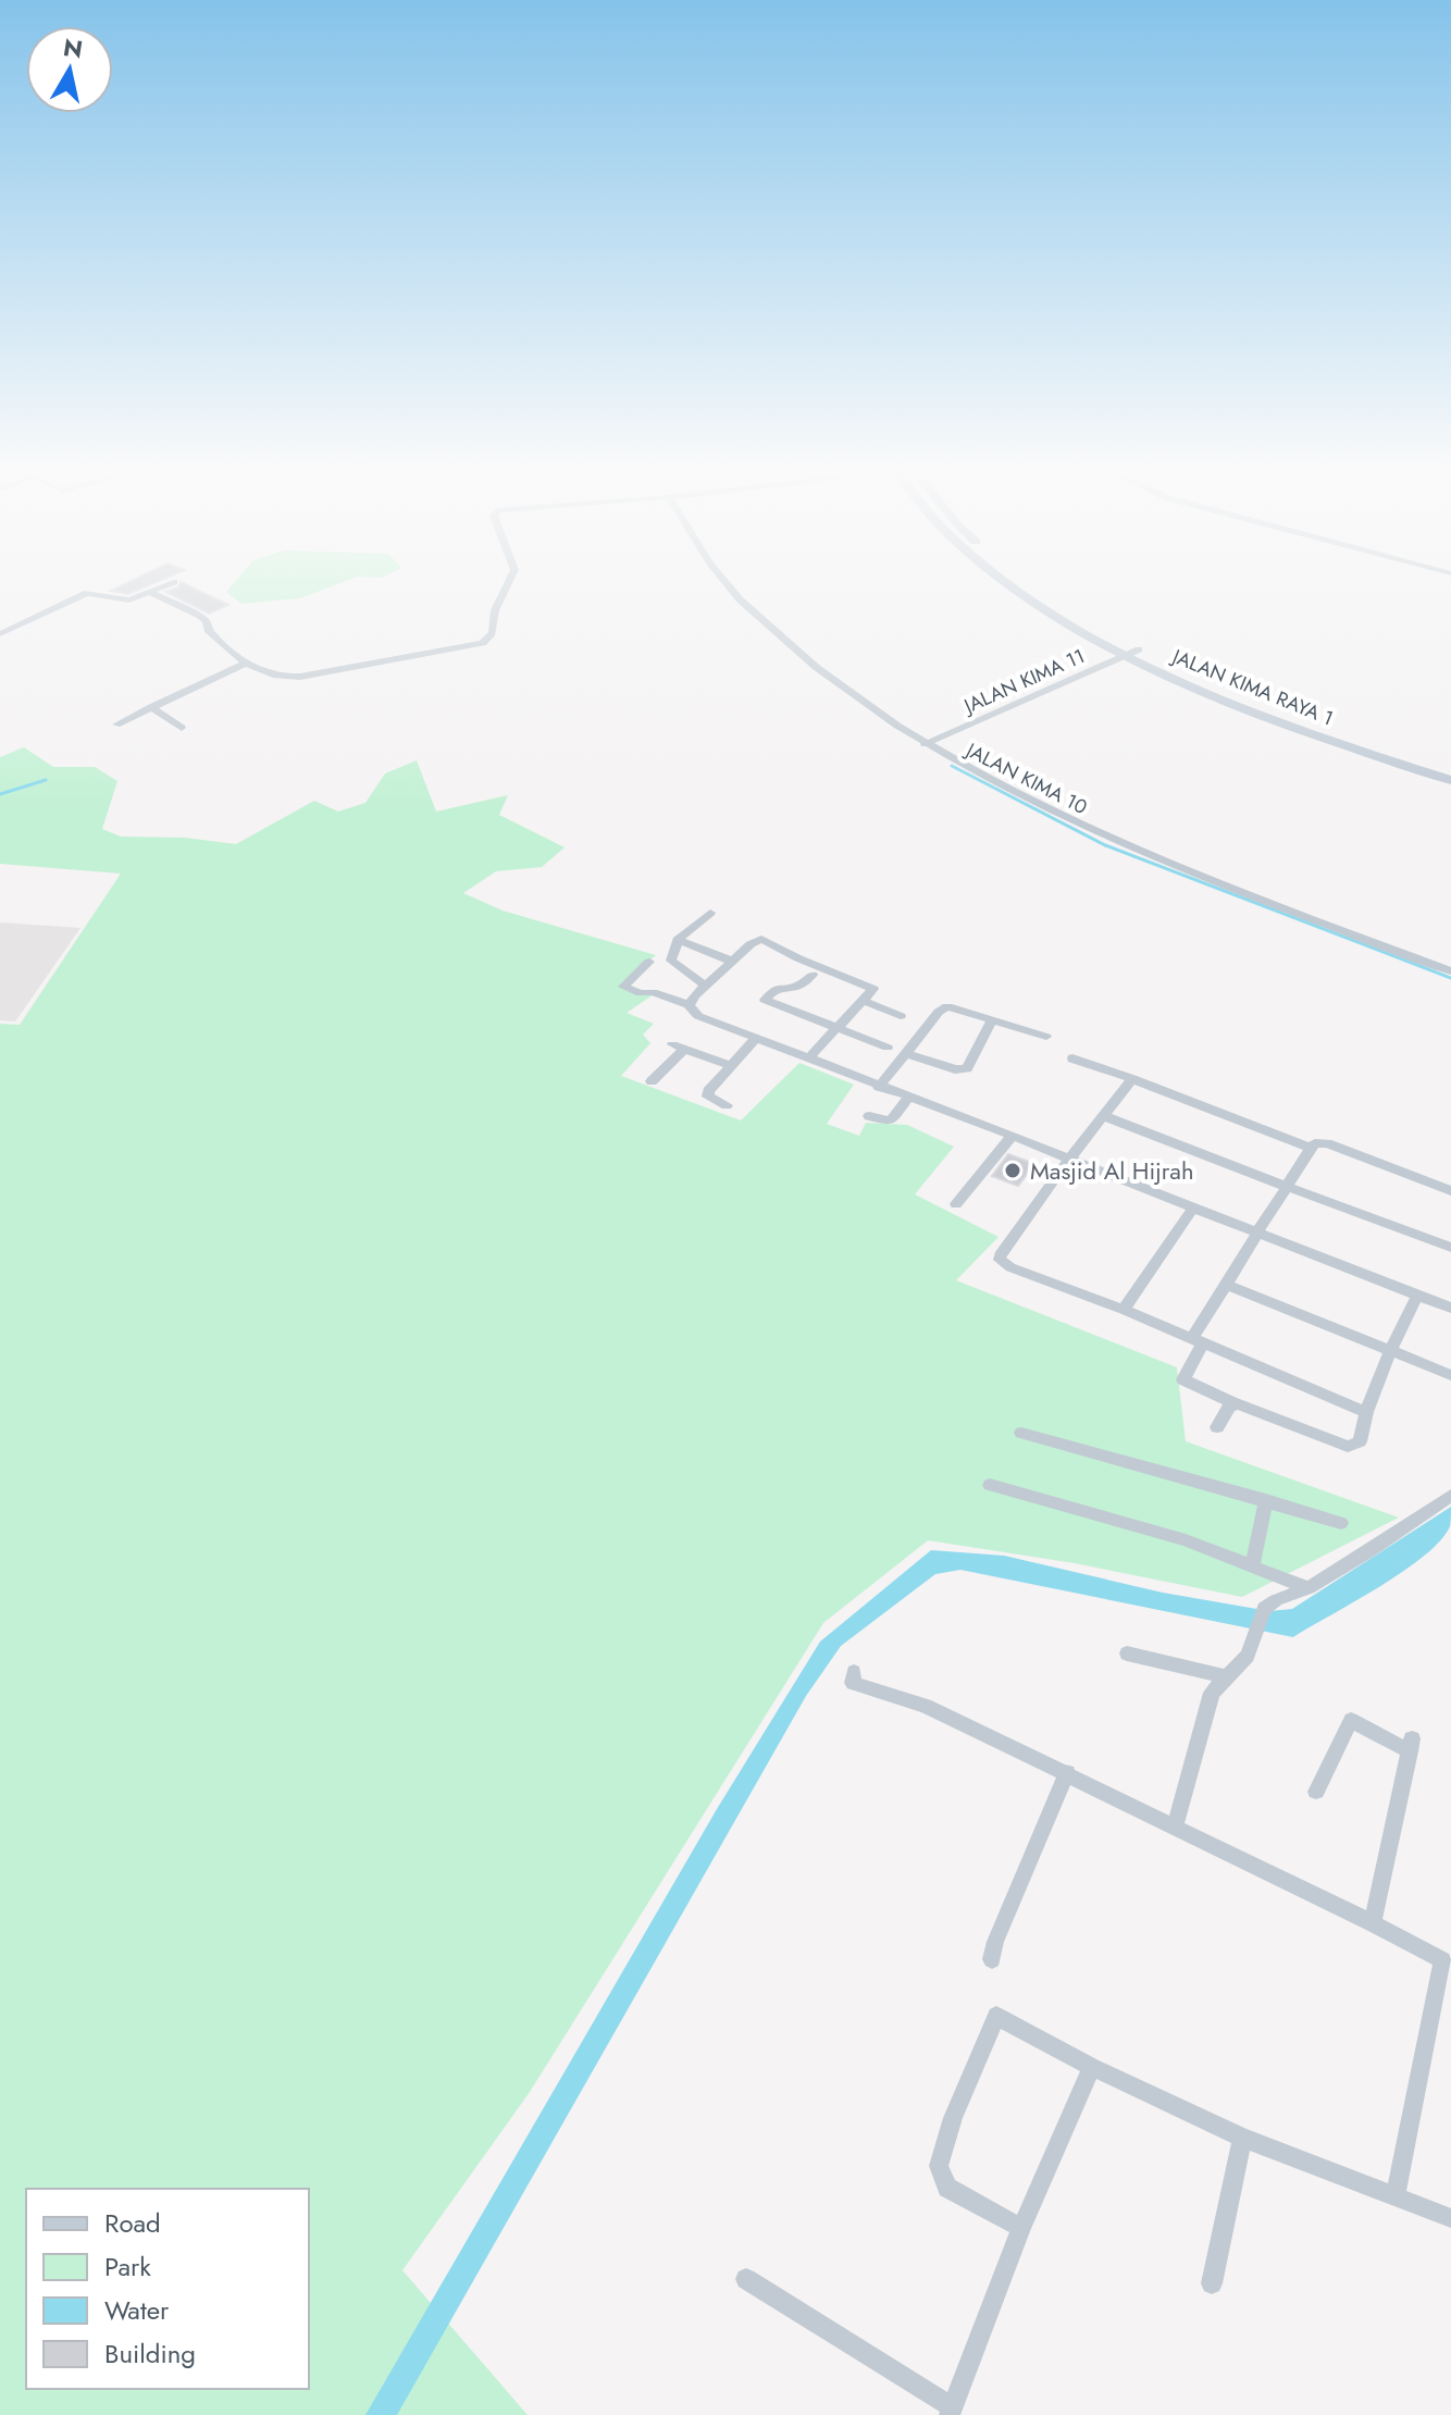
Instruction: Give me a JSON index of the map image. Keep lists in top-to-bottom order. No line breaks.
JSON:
{"streets":{"main road":["JALAN KIMA RAYA 1"],"street":["JALAN KIMA 11","JALAN KIMA 10"]},"crossings":[["JALAN KIMA 11","JALAN KIMA RAYA 1"],["JALAN KIMA 11","JALAN KIMA 10"]],"places":["Masjid Al Hijrah"],"legend":["Road","Park","Water","Building"],"north":"top"}
